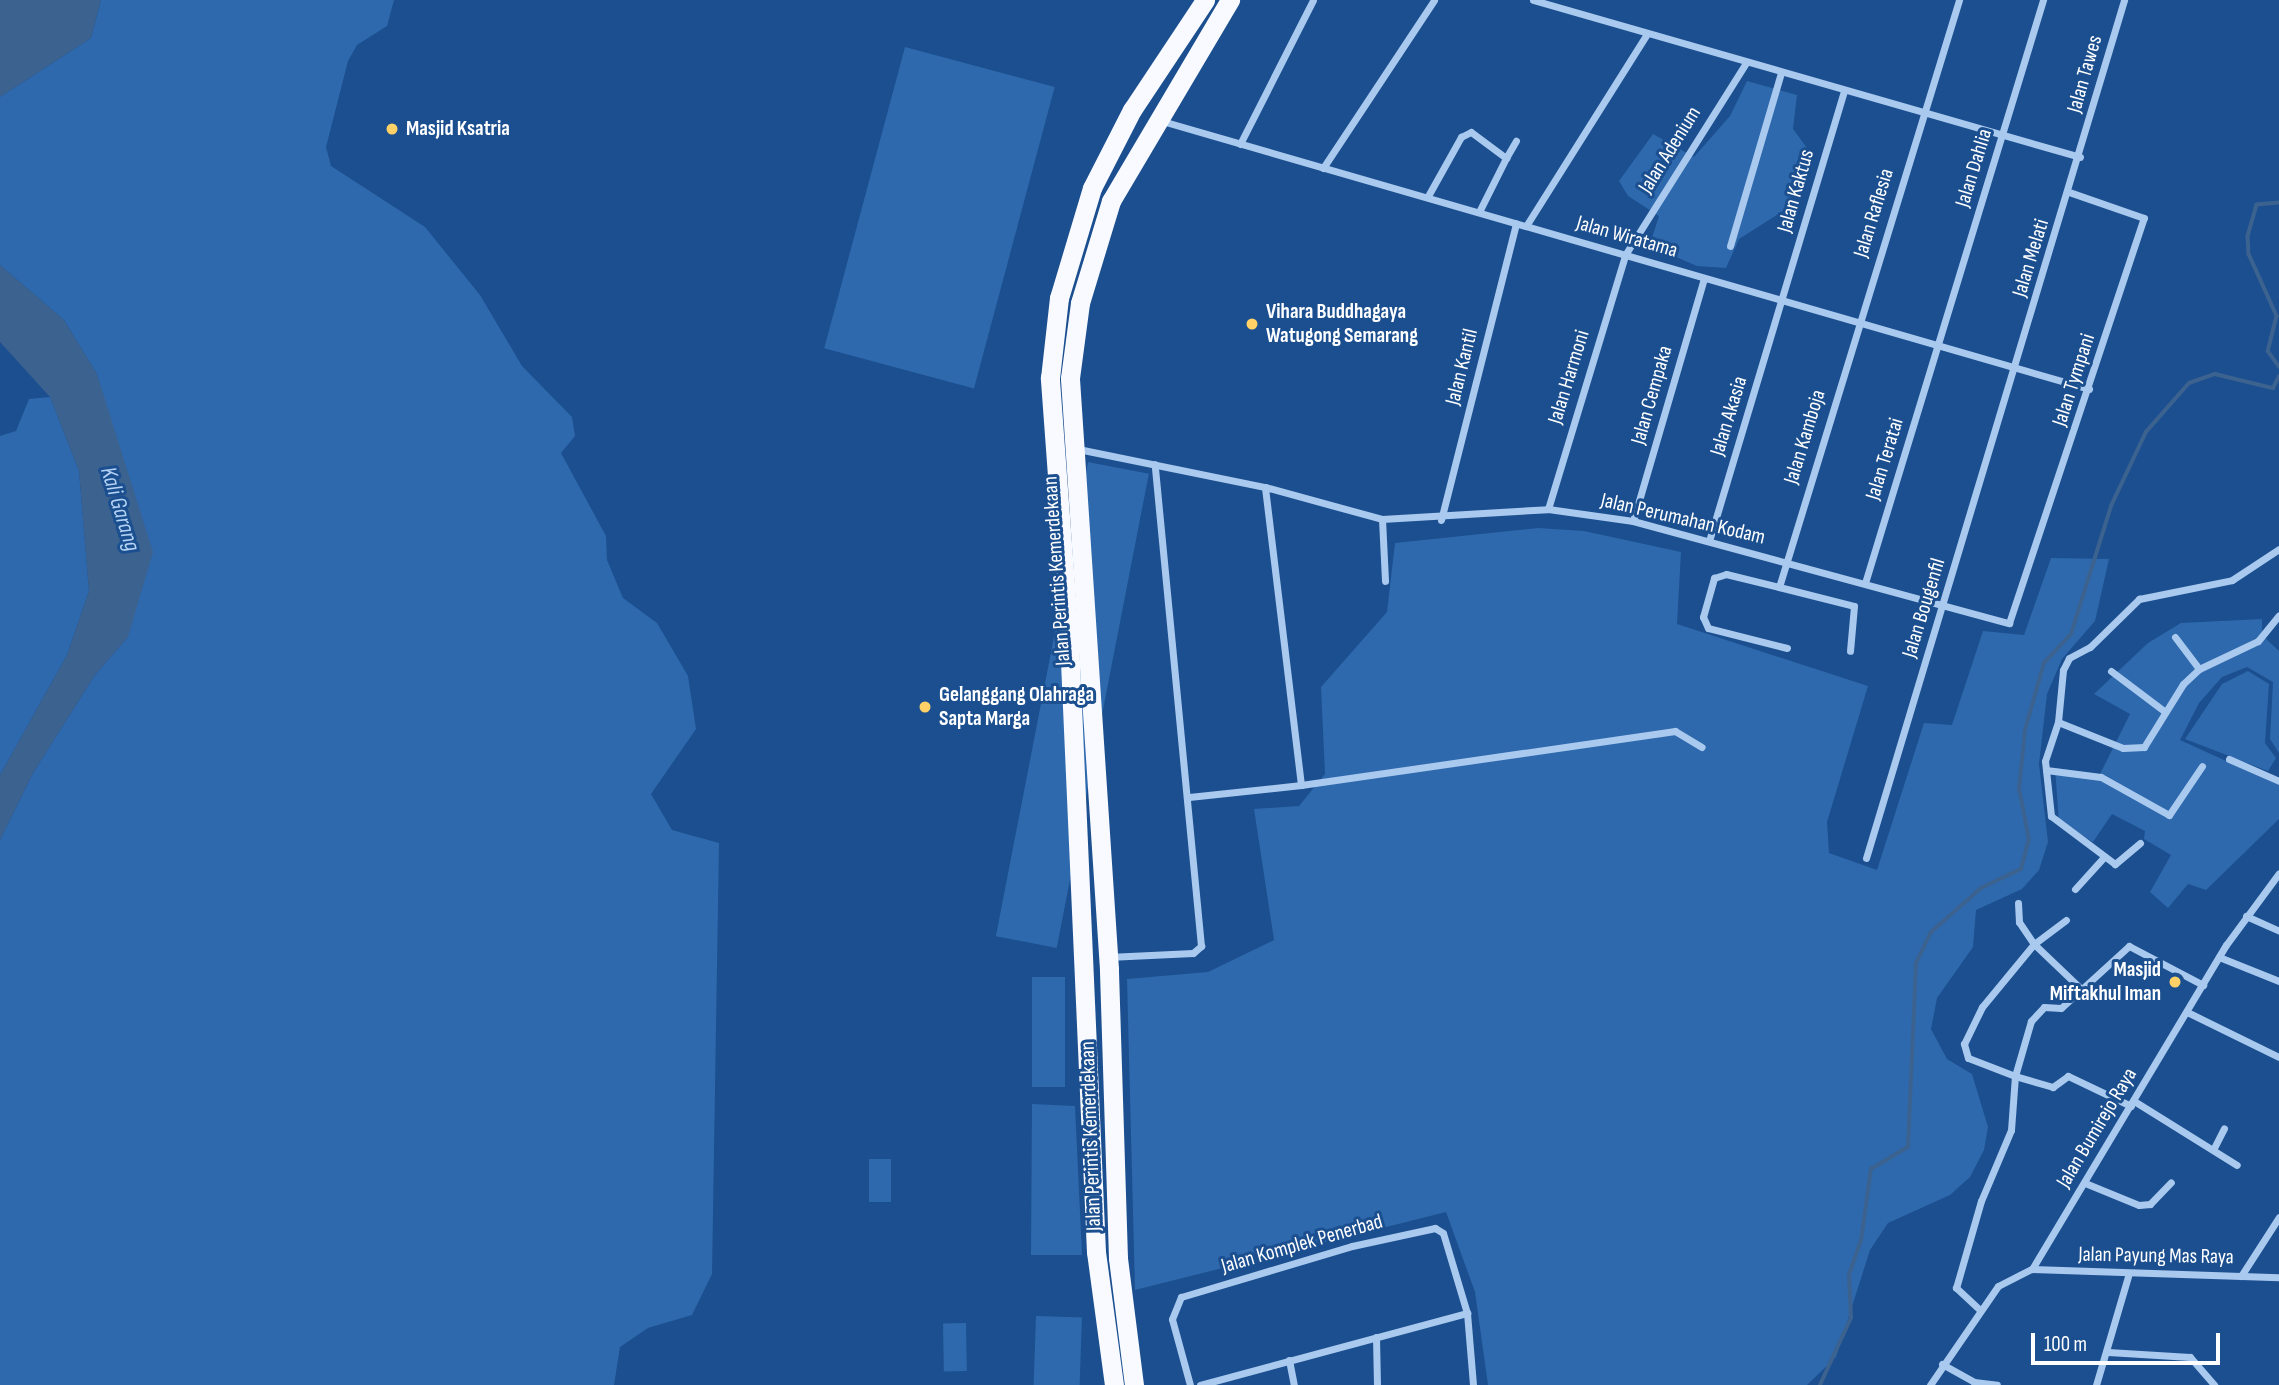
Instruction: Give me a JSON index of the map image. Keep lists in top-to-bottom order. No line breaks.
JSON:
{"streets":{"highway":["Jalan Perintis Kemerdekaan"],"street":["Jalan Tawes","Jalan Adenium","Jalan Dahlia","Jalan Kaktus","Jalan Raflesia","Jalan Wiratama","Jalan Melati","Jalan Kantil","Jalan Harmoni","Jalan Tympani","Jalan Cempaka","Jalan Akasia","Jalan Kamboja","Jalan Teratai","Jalan Perumahan Kodam","Jalan Bougenfil","Jalan Bumirejo Raya","Jalan Komplek Penerbad","Jalan Payung Mas Raya"]},"crossings":[["Jalan Tawes","Jalan Melati"],["Jalan Adenium","Jalan Wiratama"],["Jalan Adenium","Jalan Harmoni"],["Jalan Dahlia","Jalan Wiratama"],["Jalan Dahlia","Jalan Teratai"],["Jalan Kaktus","Jalan Wiratama"],["Jalan Kaktus","Jalan Akasia"],["Jalan Raflesia","Jalan Wiratama"],["Jalan Raflesia","Jalan Kamboja"],["Jalan Wiratama","Jalan Melati"],["Jalan Wiratama","Jalan Kantil"],["Jalan Wiratama","Jalan Harmoni"],["Jalan Wiratama","Jalan Tympani"],["Jalan Wiratama","Jalan Cempaka"],["Jalan Wiratama","Jalan Akasia"],["Jalan Wiratama","Jalan Kamboja"],["Jalan Wiratama","Jalan Teratai"],["Jalan Wiratama","Jalan Perintis Kemerdekaan"],["Jalan Wiratama","Jalan Bougenfil"],["Jalan Melati","Jalan Tympani"],["Jalan Melati","Jalan Bougenfil"],["Jalan Kantil","Jalan Perumahan Kodam"],["Jalan Harmoni","Jalan Perumahan Kodam"],["Jalan Tympani","Jalan Perumahan Kodam"],["Jalan Cempaka","Jalan Perumahan Kodam"],["Jalan Akasia","Jalan Perumahan Kodam"],["Jalan Kamboja","Jalan Perumahan Kodam"],["Jalan Teratai","Jalan Perumahan Kodam"],["Jalan Perumahan Kodam","Jalan Perintis Kemerdekaan"],["Jalan Perumahan Kodam","Jalan Bougenfil"],["Jalan Bumirejo Raya","Jalan Payung Mas Raya"]],"water":["Kali Garang"],"places":["Masjid Ksatria","Vihara Buddhagaya Watugong Semarang","Gelanggang Olahraga Sapta Marga","Masjid Miftakhul Iman"],"scale_bar":"100 m"}
